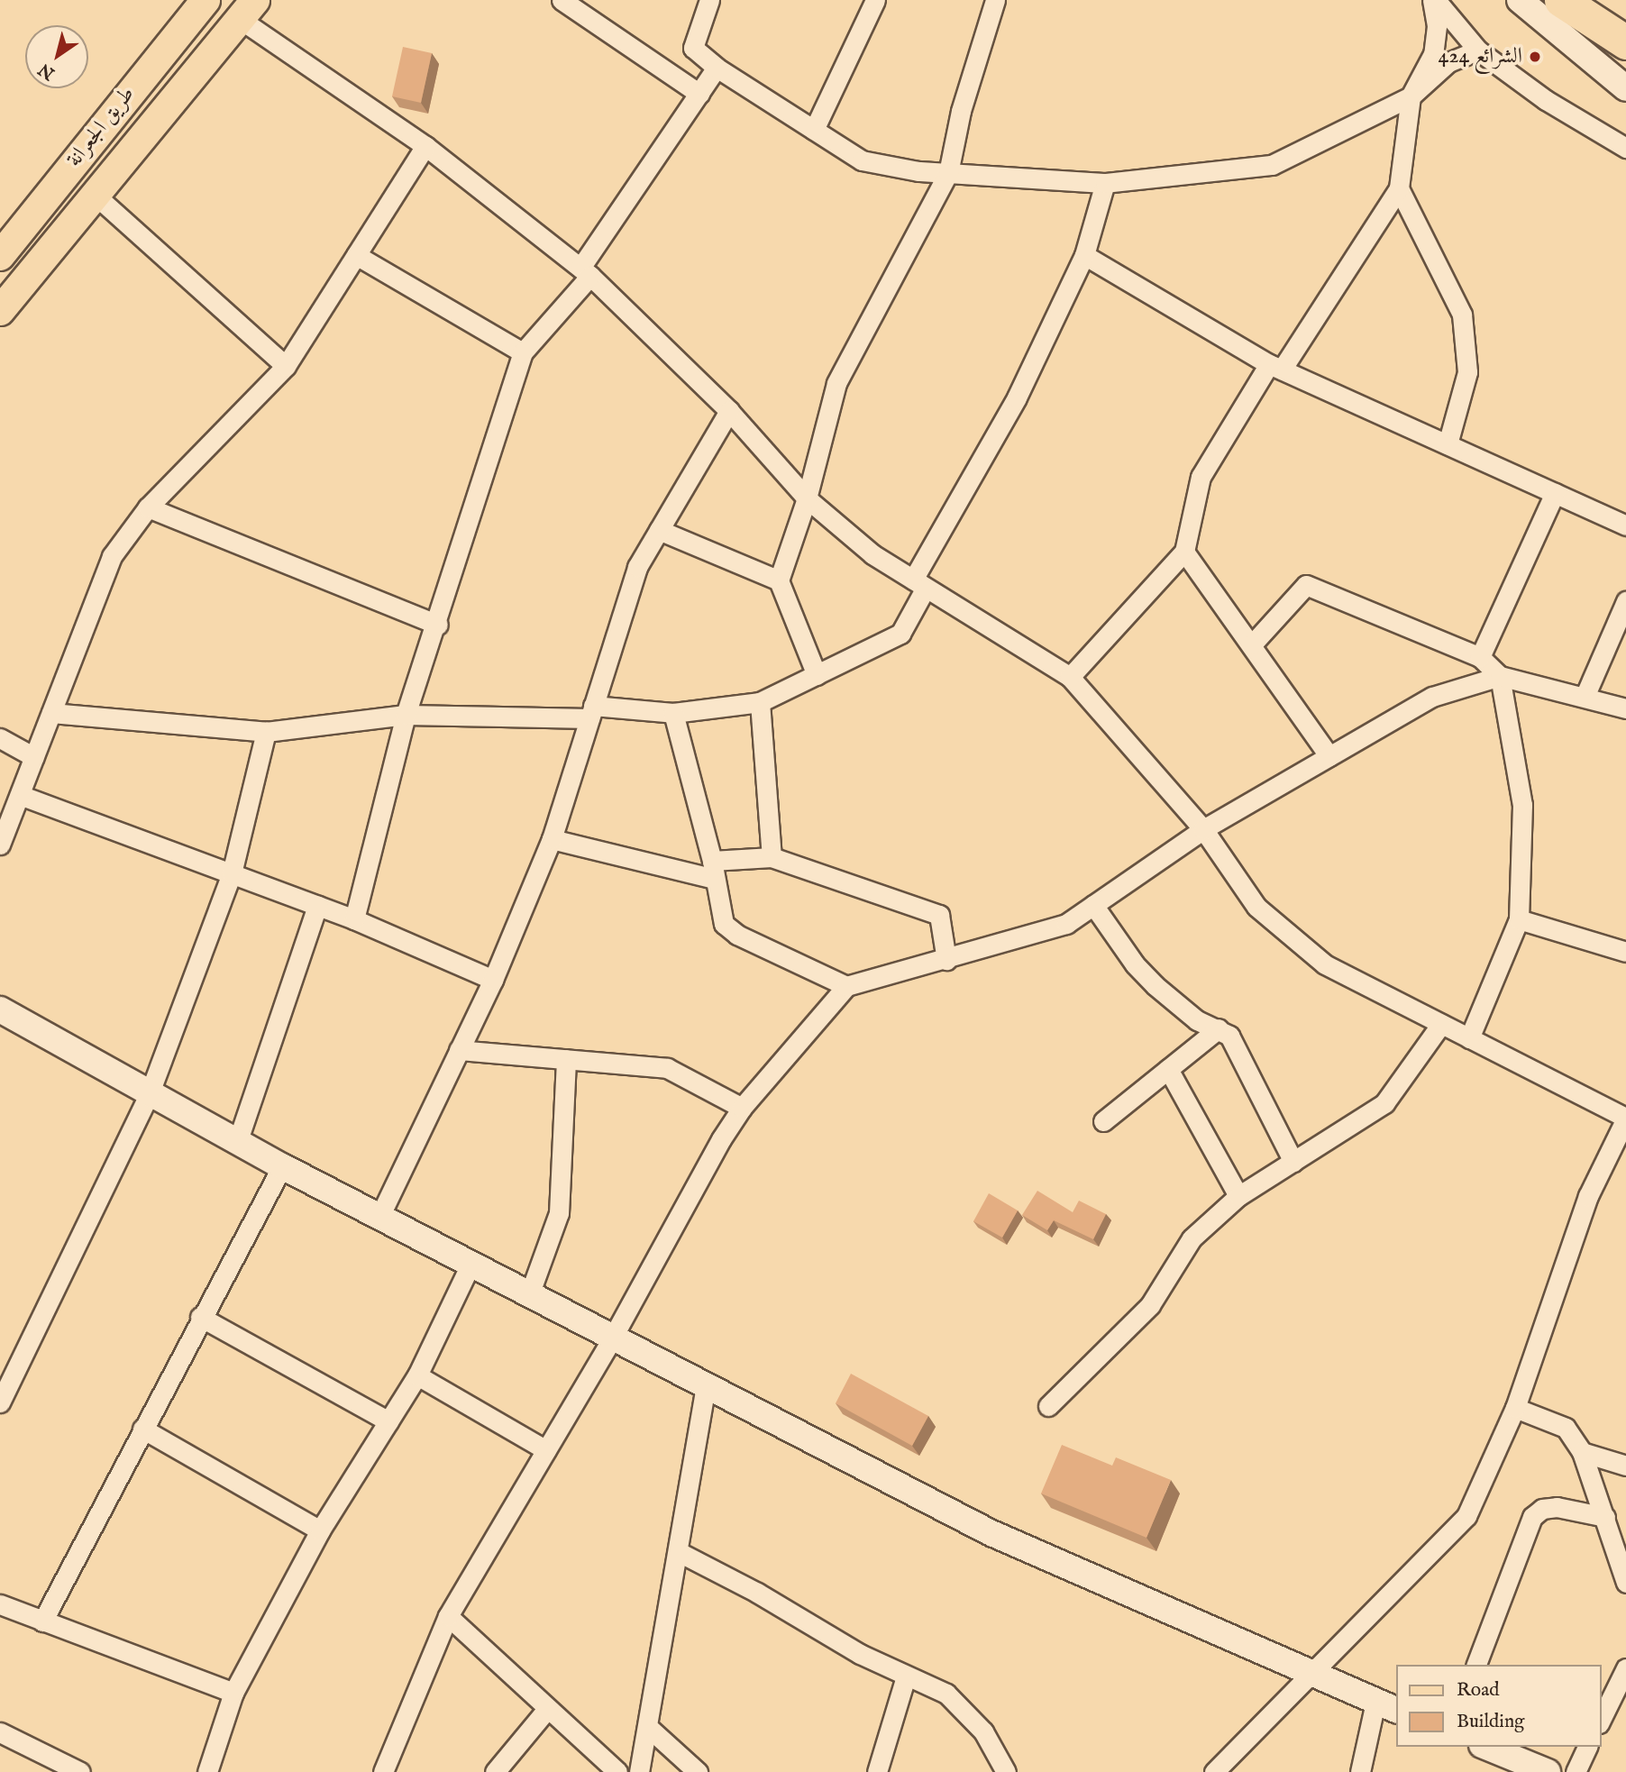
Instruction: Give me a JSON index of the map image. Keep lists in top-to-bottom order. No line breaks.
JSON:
{"streets":{"main road":["طريق الجعرانة"]},"places":["الشرائع 424"],"legend":["Road","Building"],"north":"bottom left"}
